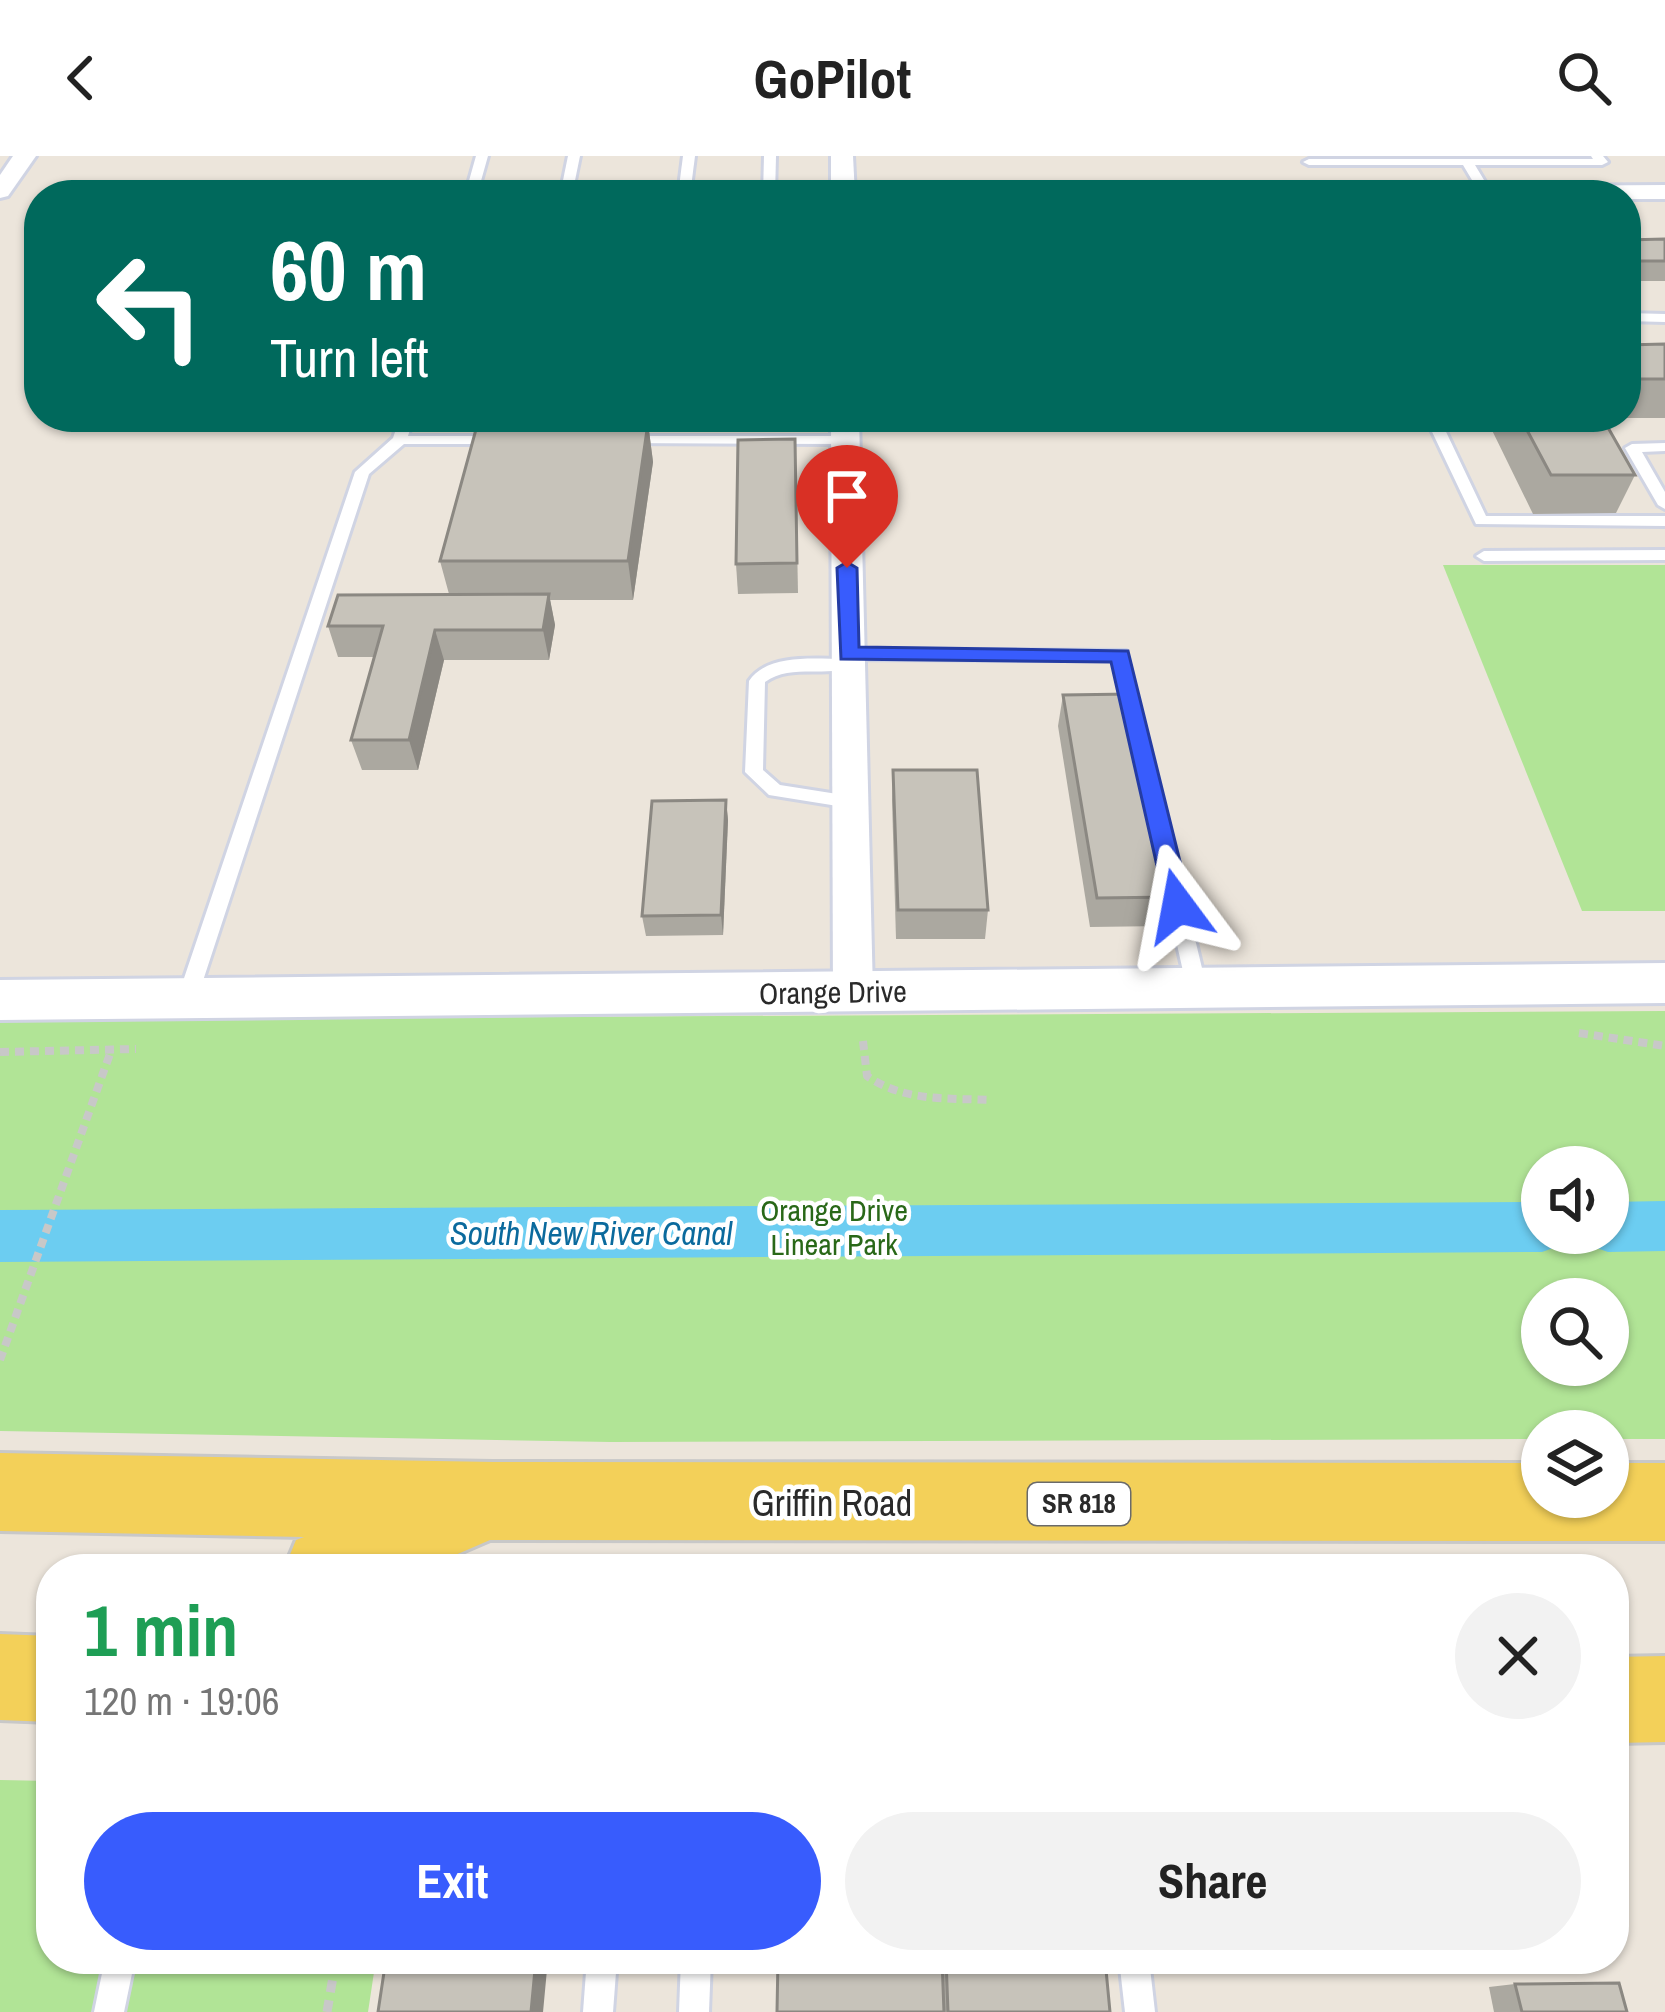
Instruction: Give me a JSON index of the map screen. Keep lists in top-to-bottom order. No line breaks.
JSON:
{"streets":{"main road":["Griffin Road","SR 818"],"street":["Orange Drive"]},"water":["South New River Canal"],"parks":["Orange Drive Linear Park"],"page":{"header":"GoPilot","turn":["60 m","Turn left"],"heading":["1 min","120 m · 19:06"],"buttons":["Exit","Share"]}}
